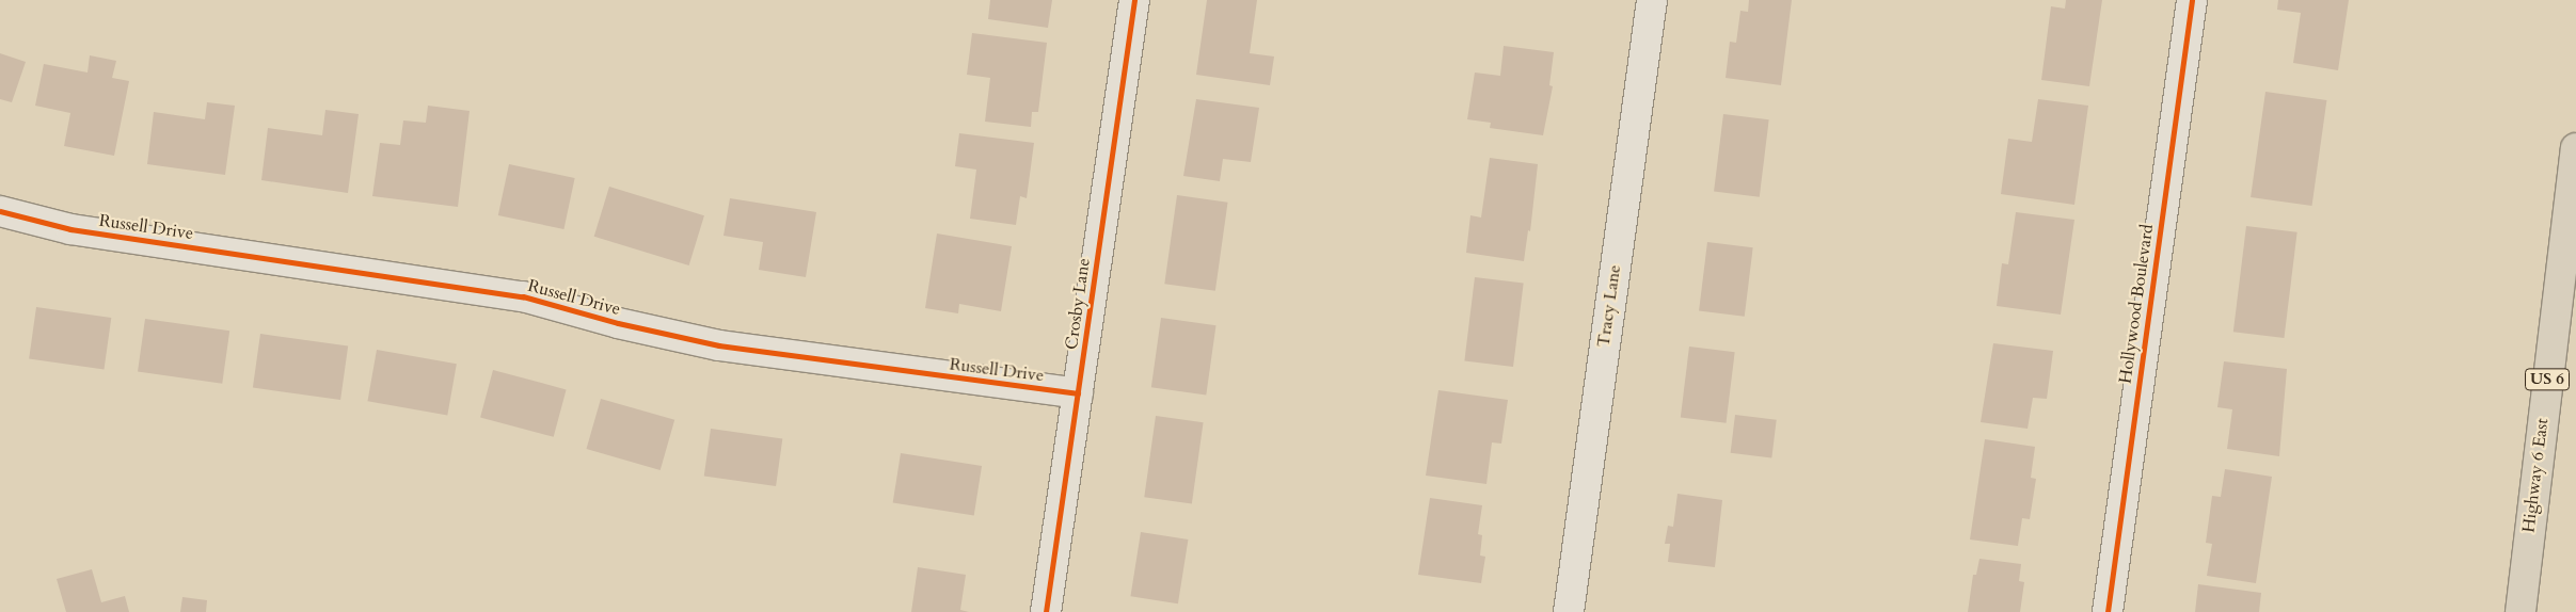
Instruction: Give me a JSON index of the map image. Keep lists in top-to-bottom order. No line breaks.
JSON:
{"streets":{"main road":["US 6","Highway 6 East"],"street":["Russell Drive","Crosby Lane","Hollywood Boulevard","Tracy Lane"]},"crossings":[["Russell Drive","Crosby Lane"]]}
